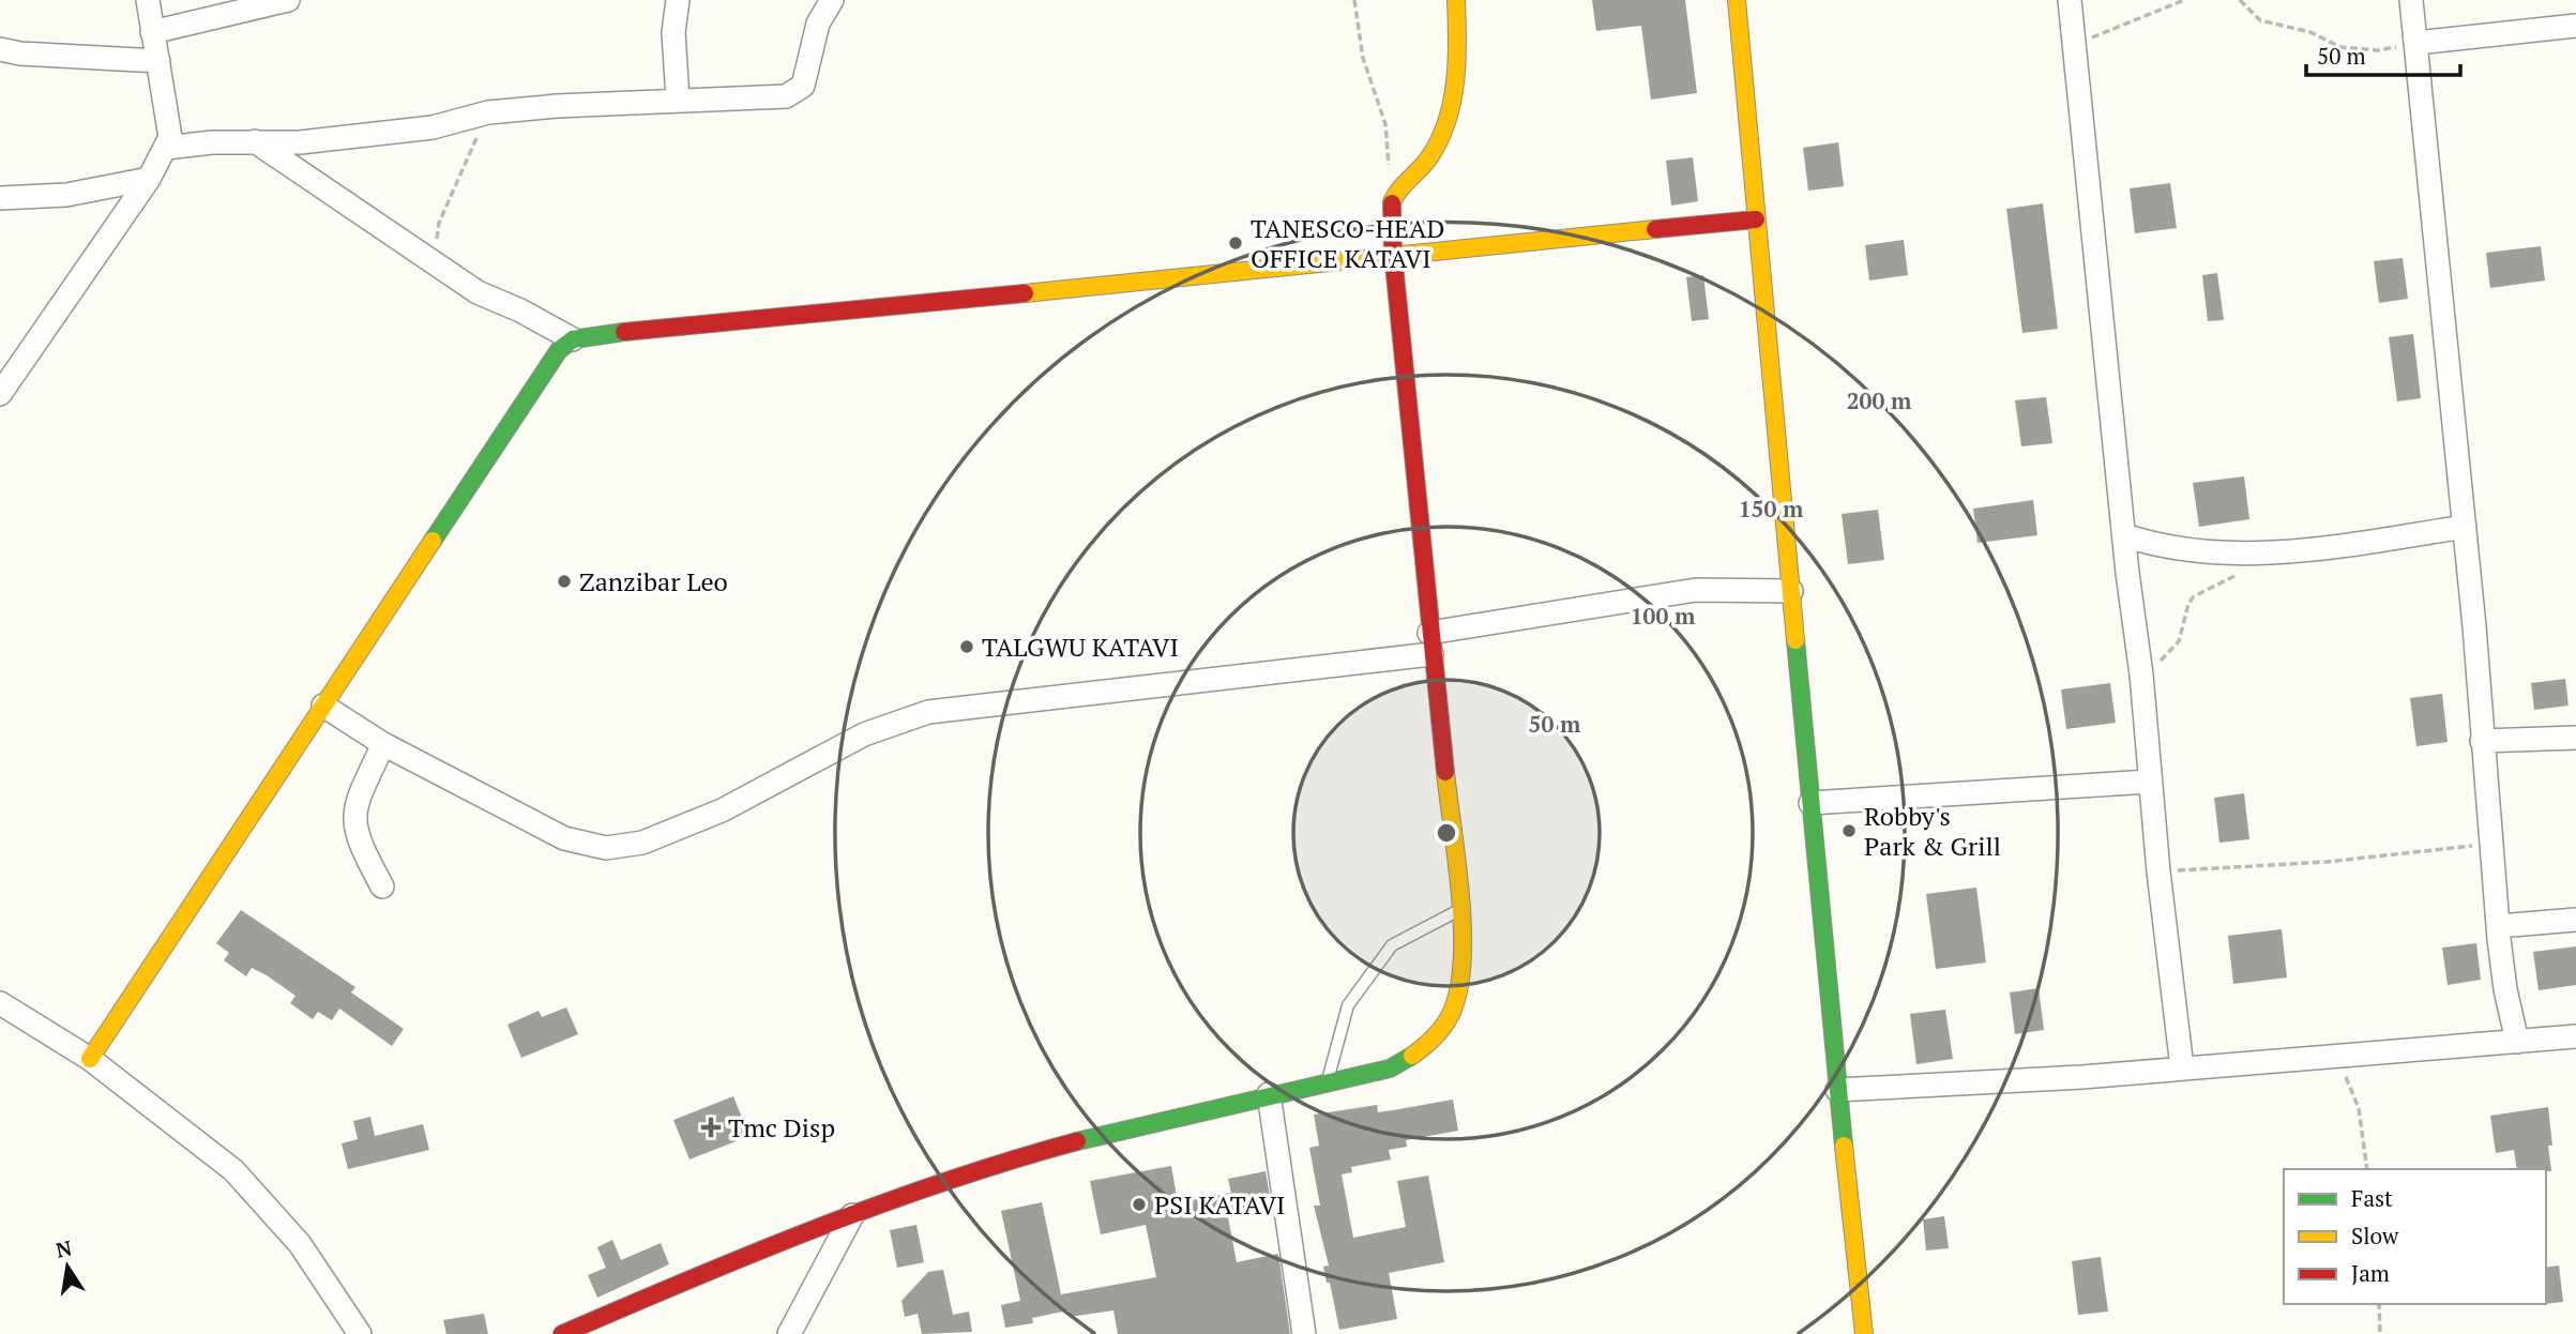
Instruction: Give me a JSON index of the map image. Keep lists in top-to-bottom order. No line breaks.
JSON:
{"places":{"other":["TANESCO-HEAD OFFICE KATAVI","Zanzibar Leo","TALGWU KATAVI","Robby's Park & Grill","PSI KATAVI"],"health":["Tmc Disp"]},"legend":["Fast","Slow","Jam"],"scale_bar":"50 m","north":"top","rings":["200 m","150 m","100 m","50 m"]}
